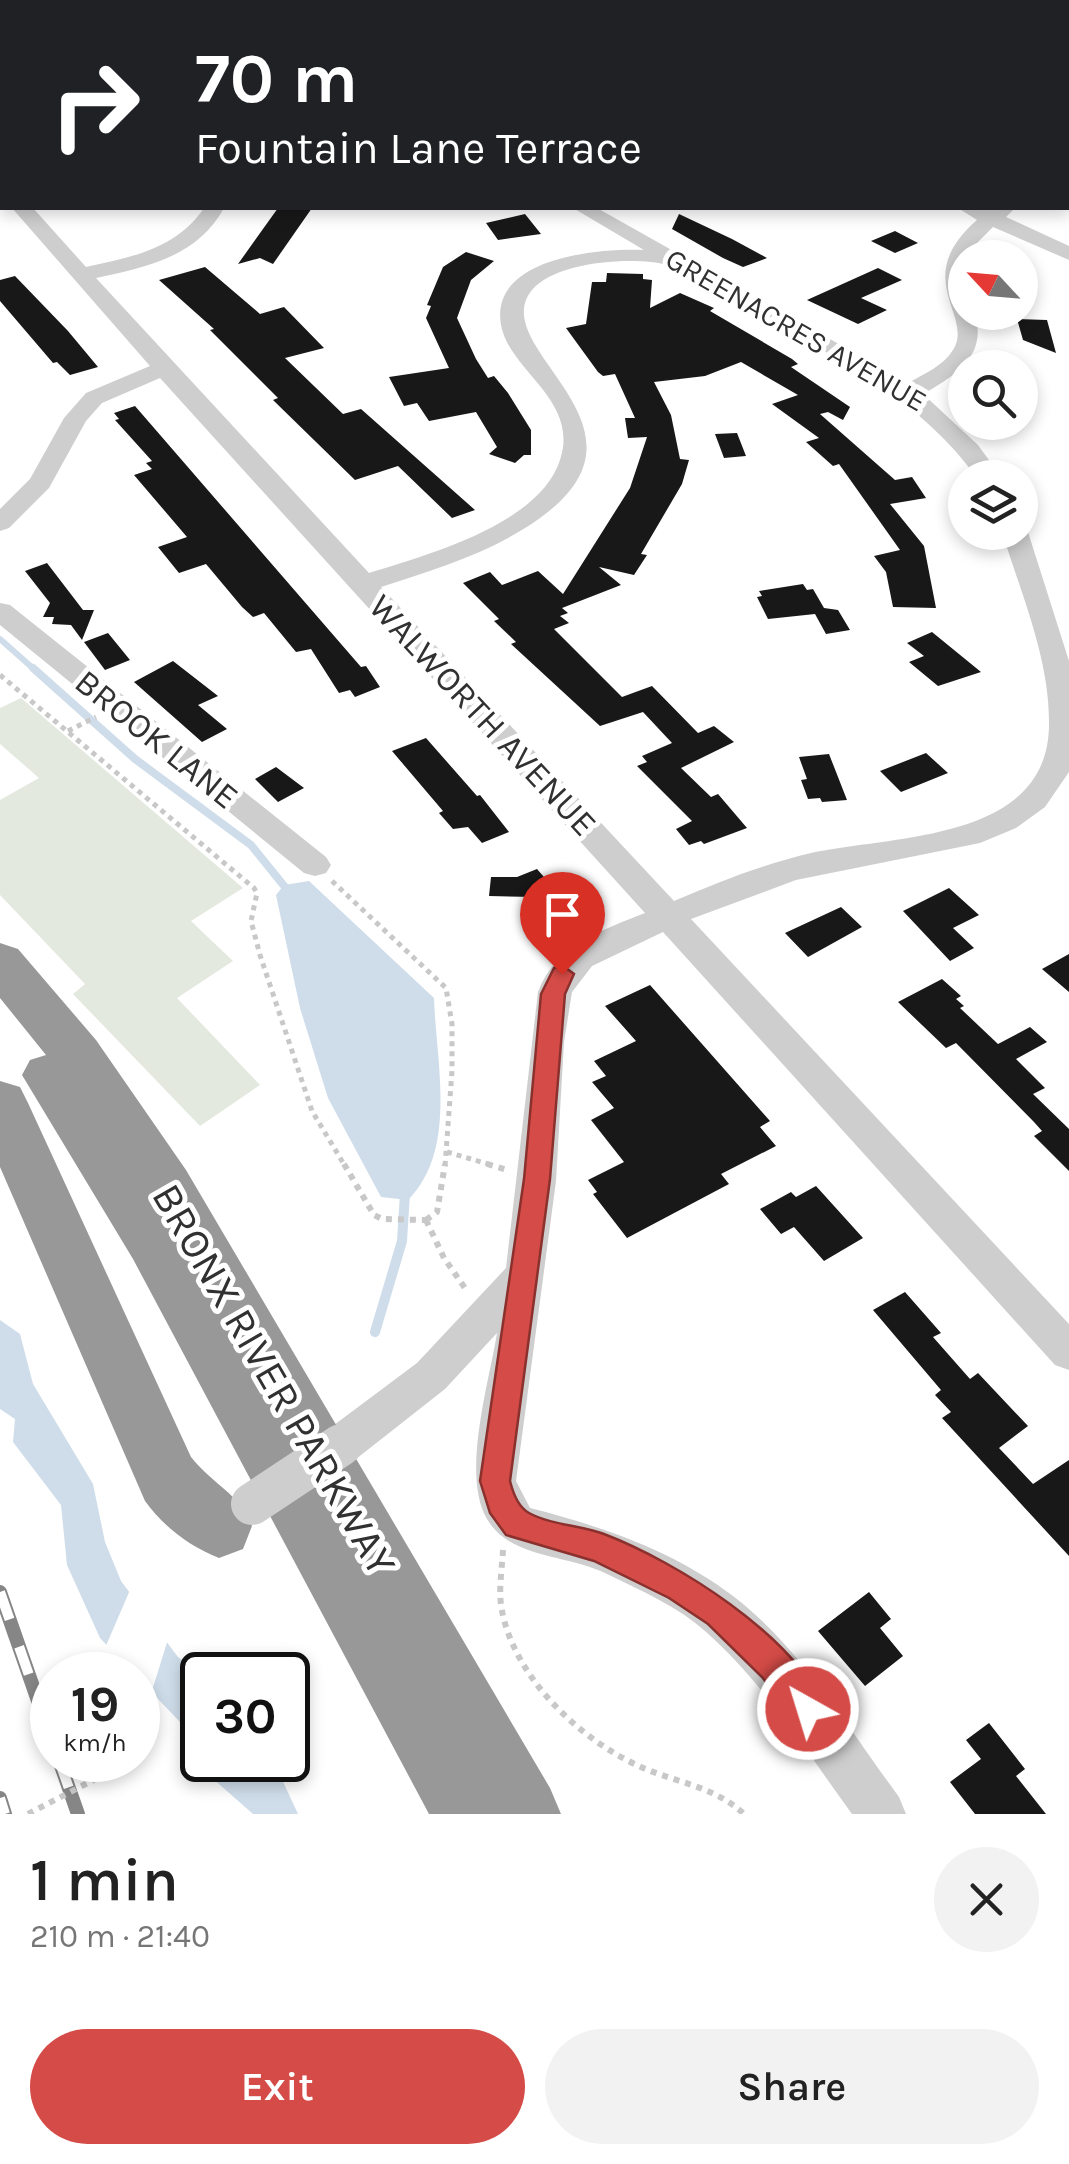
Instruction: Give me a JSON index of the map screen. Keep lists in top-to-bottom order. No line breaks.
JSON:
{"streets":{"highway":["BRONX RIVER PARKWAY"],"street":["GREENACRES AVENUE","WALWORTH AVENUE","BROOK LANE"]},"north":"top left","page":{"turn":["70 m","Fountain Lane Terrace"],"speed":"19 km/h","limit":"30","heading":["1 min","210 m · 21:40"],"buttons":["Exit","Share"]}}
